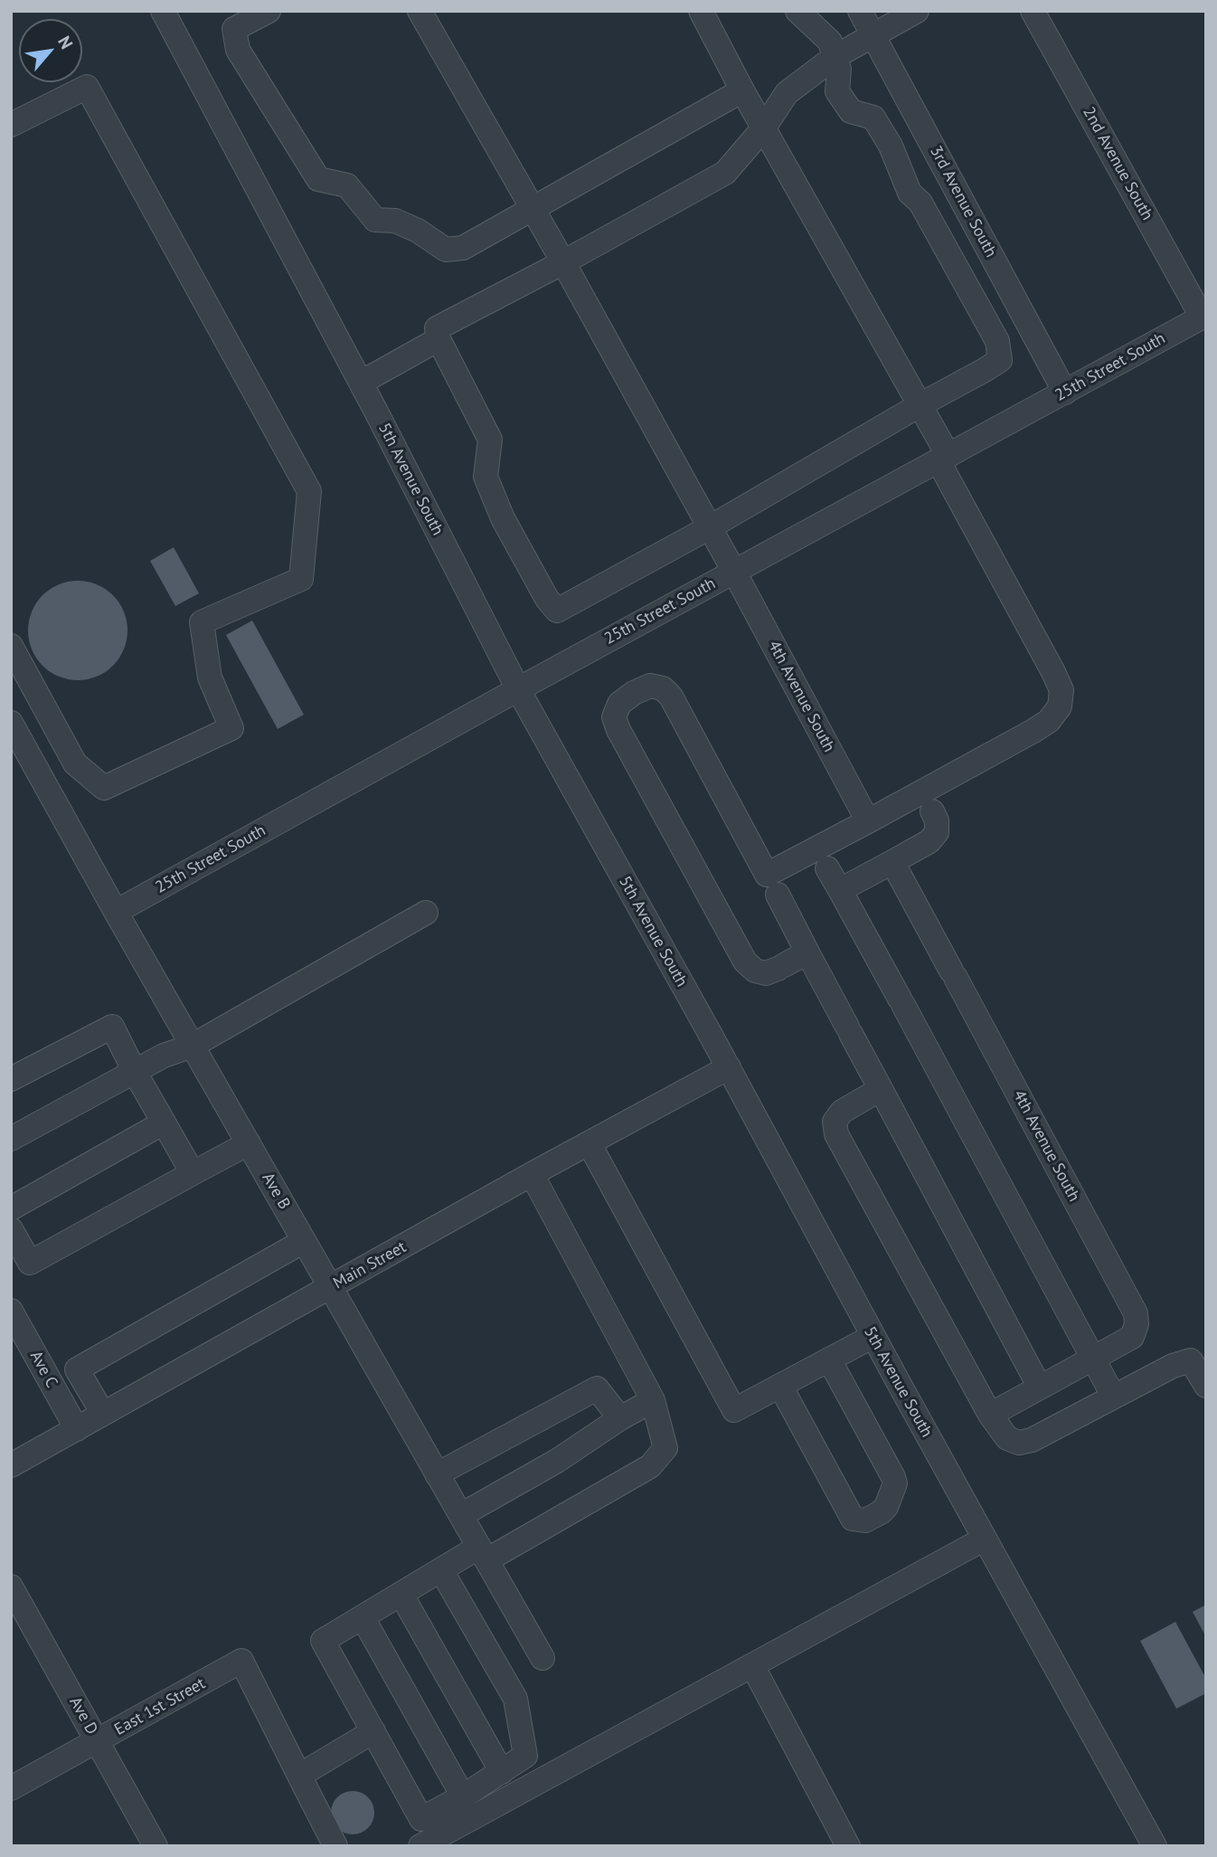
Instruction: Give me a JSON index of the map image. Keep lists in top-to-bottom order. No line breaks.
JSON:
{"streets":{"street":["2nd Avenue South","3rd Avenue South","25th Street South","5th Avenue South","4th Avenue South","Ave B","Main Street","Ave C","East 1st Street","Ave D"]},"crossings":[["2nd Avenue South","25th Street South"],["3rd Avenue South","25th Street South"],["25th Street South","5th Avenue South"],["25th Street South","4th Avenue South"],["25th Street South","Ave B"],["5th Avenue South","Main Street"],["Ave B","Main Street"],["Main Street","Ave C"],["East 1st Street","Ave D"]],"north":"top right"}
